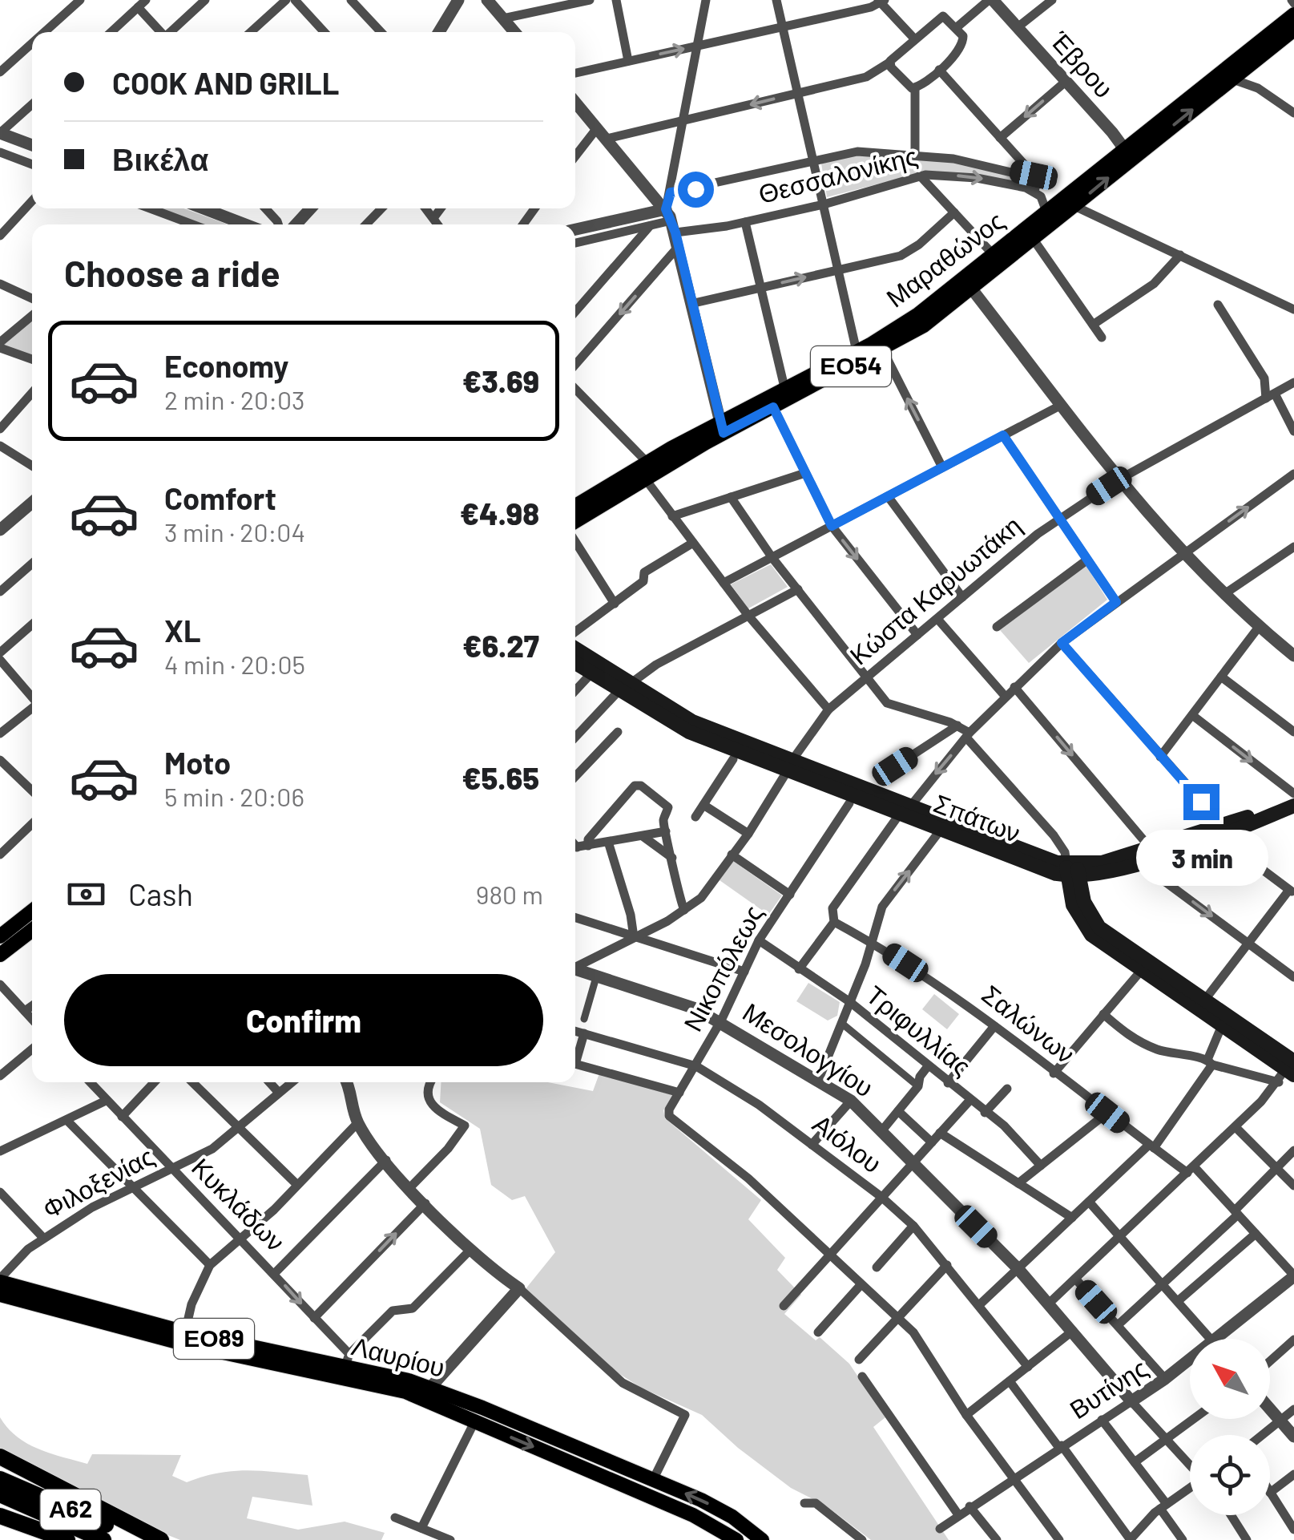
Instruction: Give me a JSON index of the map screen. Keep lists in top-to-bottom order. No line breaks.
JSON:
{"streets":{"highway":["Α62"],"main road":["Μαραθώνος","ΕΟ54","Σπάτων","ΕΟ89","Λαυρίου"],"street":["Έβρου","Θεσσαλονίκης","Κώστα Καρυωτάκη","Νικοπόλεως","Σαλώνων","Τριφυλλίας","Μεσολογγίου","Αιόλου","Φιλοξενίας","Κυκλάδων","Βυτίνης"]},"crossings":[["Έβρου","Μαραθώνος"],["Κώστα Καρυωτάκη","Σπάτων"],["Νικοπόλεως","Τριφυλλίας"],["Νικοπόλεως","Μεσολογγίου"],["Νικοπόλεως","Αιόλου"],["Σαλώνων","Βυτίνης"],["Μεσολογγίου","Βυτίνης"],["Φιλοξενίας","Κυκλάδων"],["Φιλοξενίας","Λαυρίου"],["Κυκλάδων","Λαυρίου"]],"north":"top left","page":{"banner":["COOK AND GRILL","Βικέλα"],"heading":"Choose a ride","list":[{"name":"Economy","note":"2 min · 20:03","value":"€3.69"},{"name":"Comfort","note":"3 min · 20:04","value":"€4.98"},{"name":"XL","note":"4 min · 20:05","value":"€6.27"},{"name":"Moto","note":"5 min · 20:06","value":"€5.65"}],"bubble":"3 min","pay":["Cash","980 m"],"buttons":"Confirm"}}
